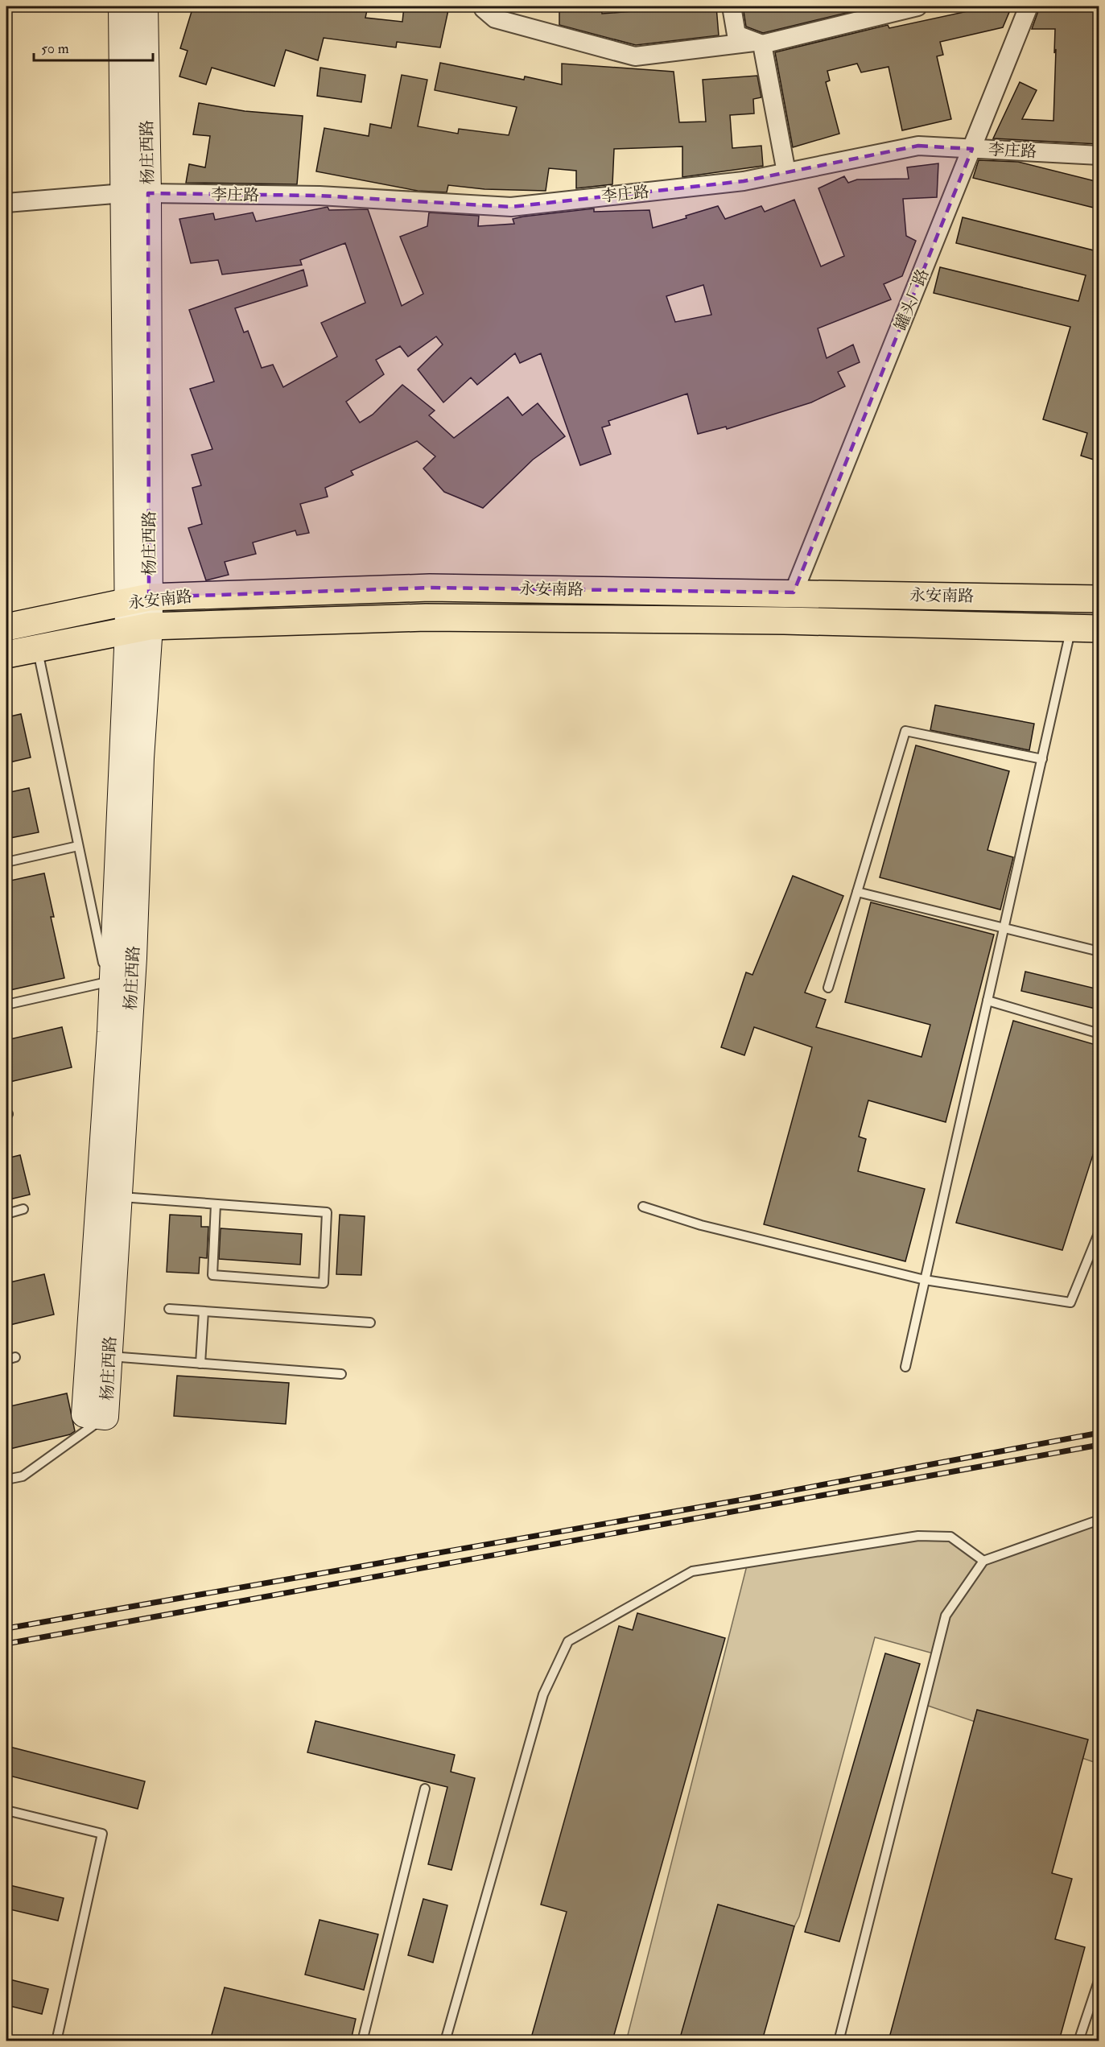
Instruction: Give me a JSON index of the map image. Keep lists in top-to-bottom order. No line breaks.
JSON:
{"streets":{"main road":["永安南路"],"street":["李庄路","杨庄西路","罐头厂路"]},"crossings":[["李庄路","杨庄西路"],["李庄路","罐头厂路"],["杨庄西路","永安南路"],["罐头厂路","永安南路"]],"scale_bar":"50 m"}
